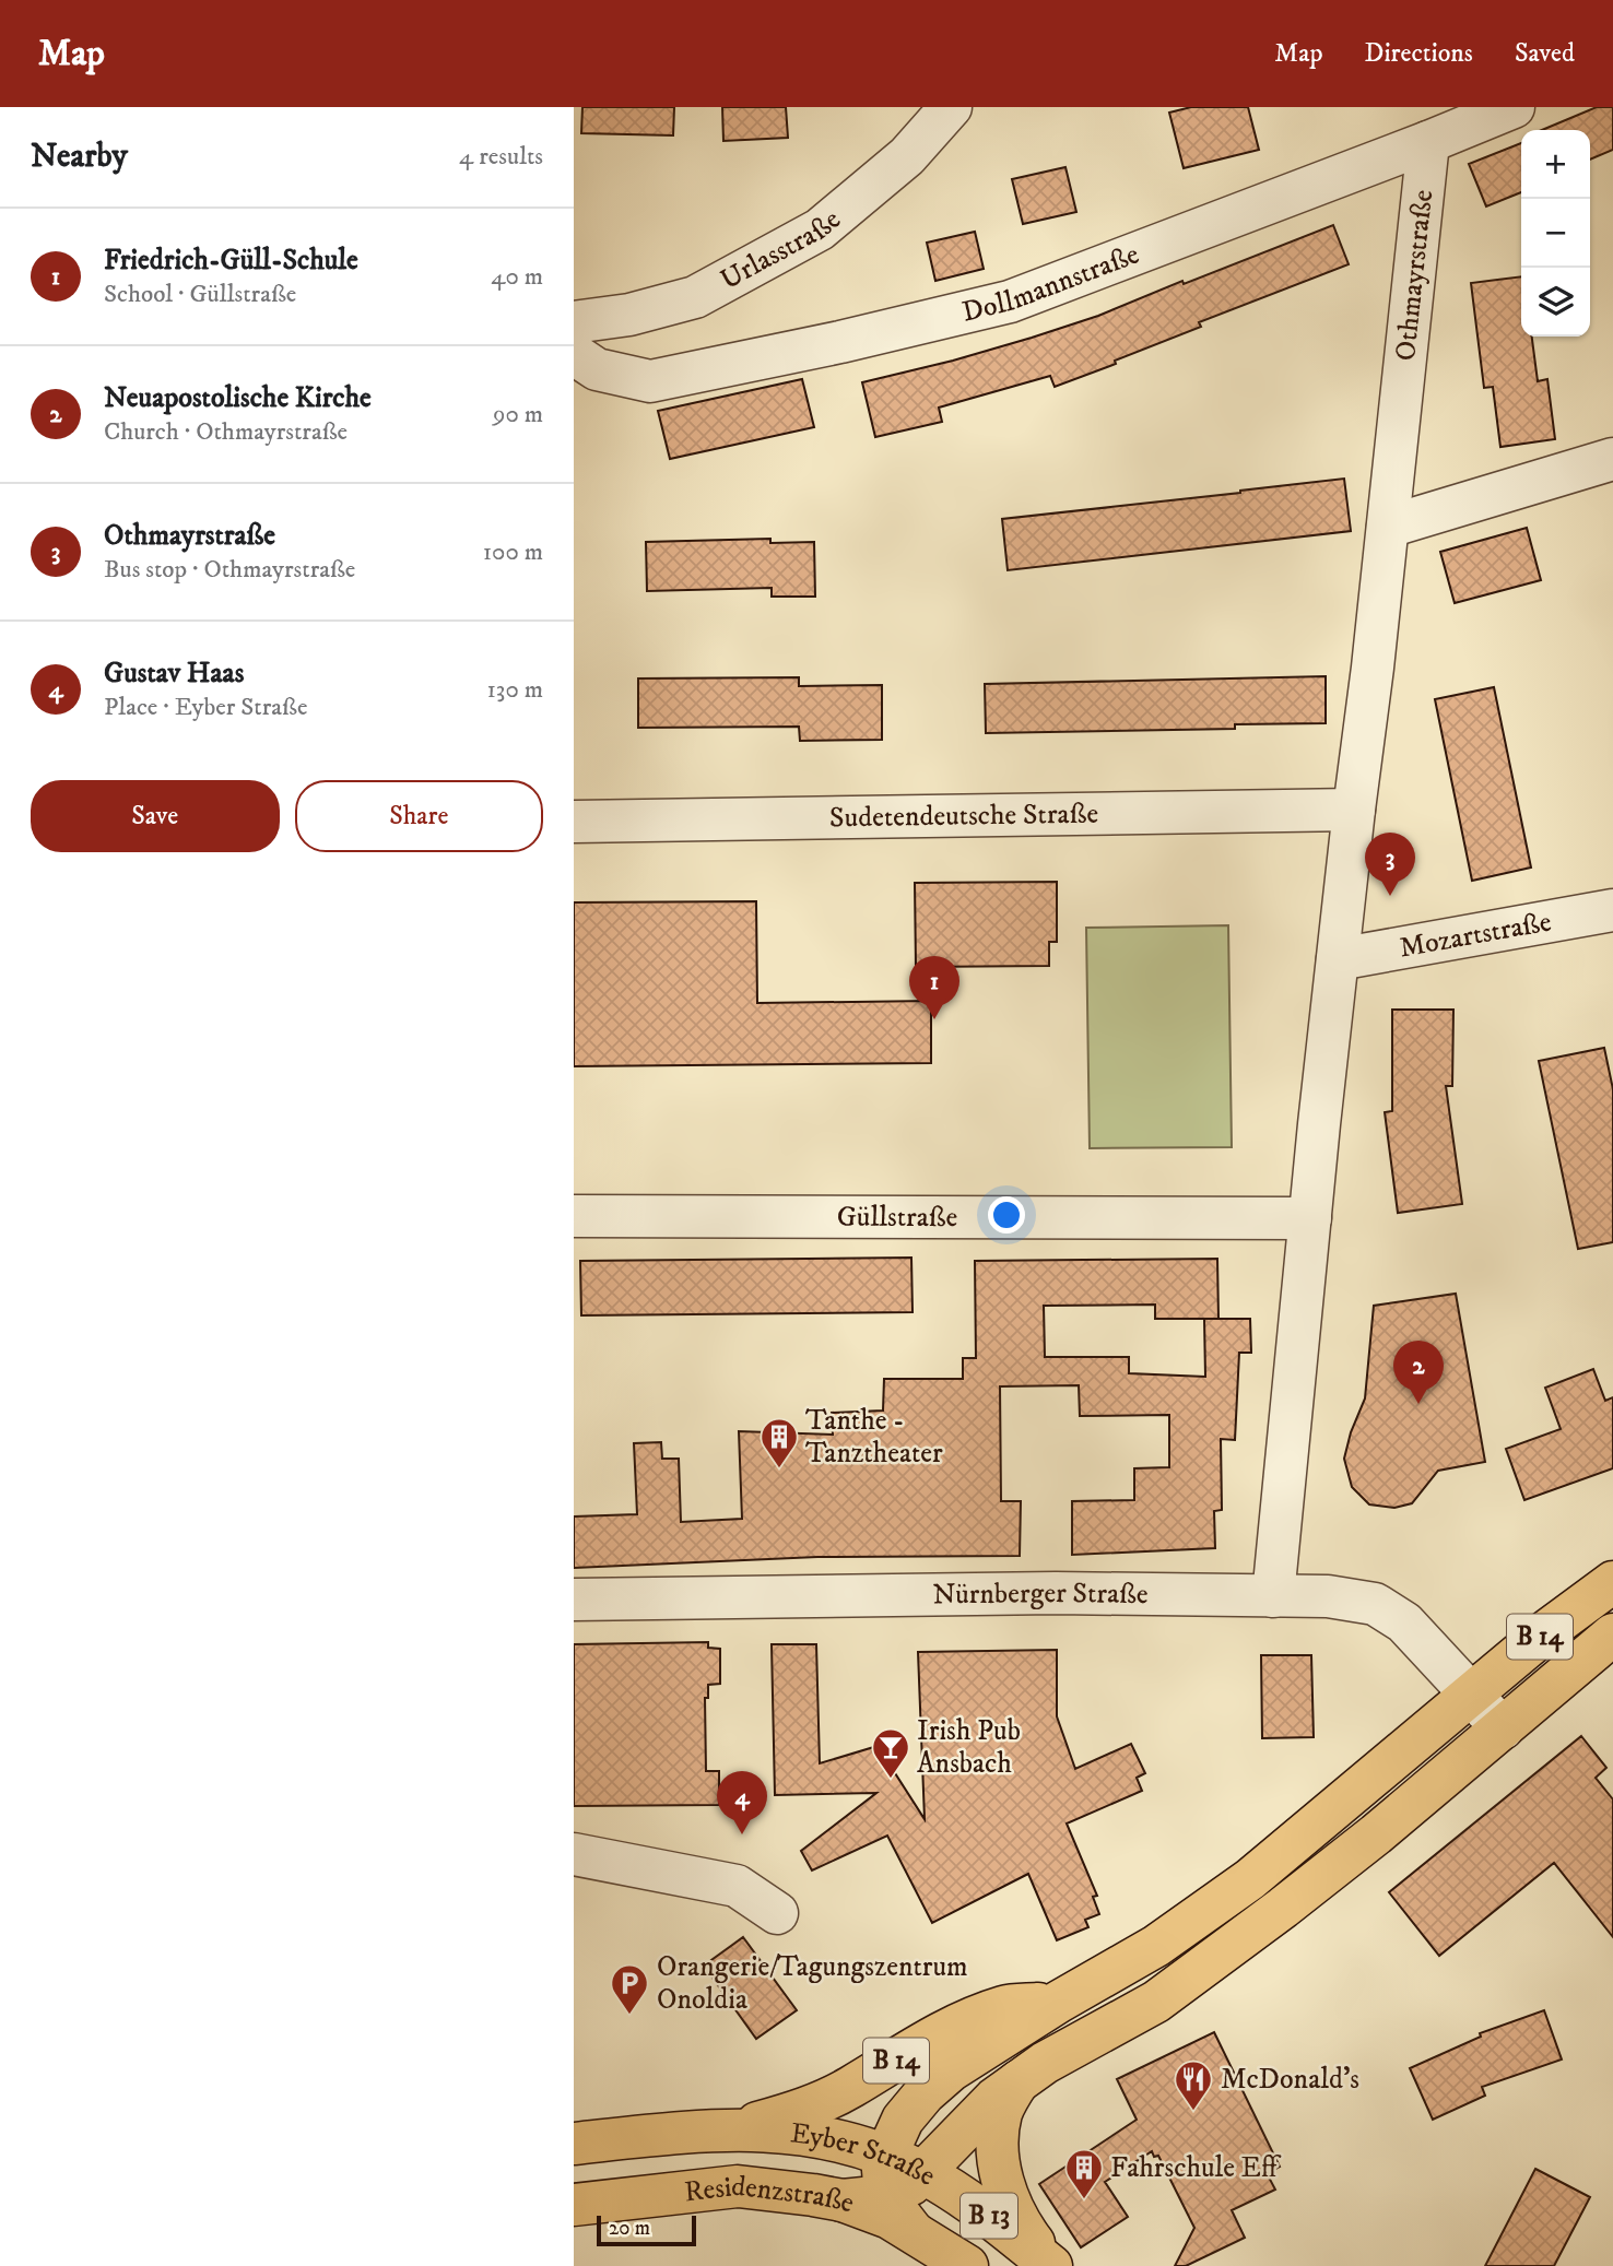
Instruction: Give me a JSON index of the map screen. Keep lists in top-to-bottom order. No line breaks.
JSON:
{"streets":{"main road":["B 14","Eyber Straße","Residenzstraße","B 13"],"street":["Urlasstraße","Othmayrstraße","Dollmannstraße","Sudetendeutsche Straße","Mozartstraße","Güllstraße","Nürnberger Straße"]},"crossings":[["Othmayrstraße","Dollmannstraße"],["Othmayrstraße","Sudetendeutsche Straße"],["Othmayrstraße","Mozartstraße"],["Othmayrstraße","Güllstraße"],["Othmayrstraße","Nürnberger Straße"],["Nürnberger Straße","B 14"],["B 14","Eyber Straße"],["B 14","B 13"],["Eyber Straße","Residenzstraße"],["Eyber Straße","B 13"]],"places":{"building":["Tanthe - Tanztheater","Fahrschule Eff"],"bar":["Irish Pub Ansbach"],"parking":["Orangerie/Tagungszentrum Onoldia"],"restaurant":["McDonald's"]},"scale_bar":"20 m","page":{"header":"Map","nav":["Map","Directions","Saved"],"heading":["Nearby","4 results"],"map_buttons":["+","−"],"list":[{"mark":"1","name":"Friedrich-Güll-Schule","note":"School · Güllstraße","value":"40 m"},{"mark":"2","name":"Neuapostolische Kirche","note":"Church · Othmayrstraße","value":"90 m"},{"mark":"3","name":"Othmayrstraße","note":"Bus stop · Othmayrstraße","value":"100 m"},{"mark":"4","name":"Gustav Haas","note":"Place · Eyber Straße","value":"130 m"}],"buttons":["Save","Share"],"pins":["3","1","2","4"],"scale":"20 m"}}
